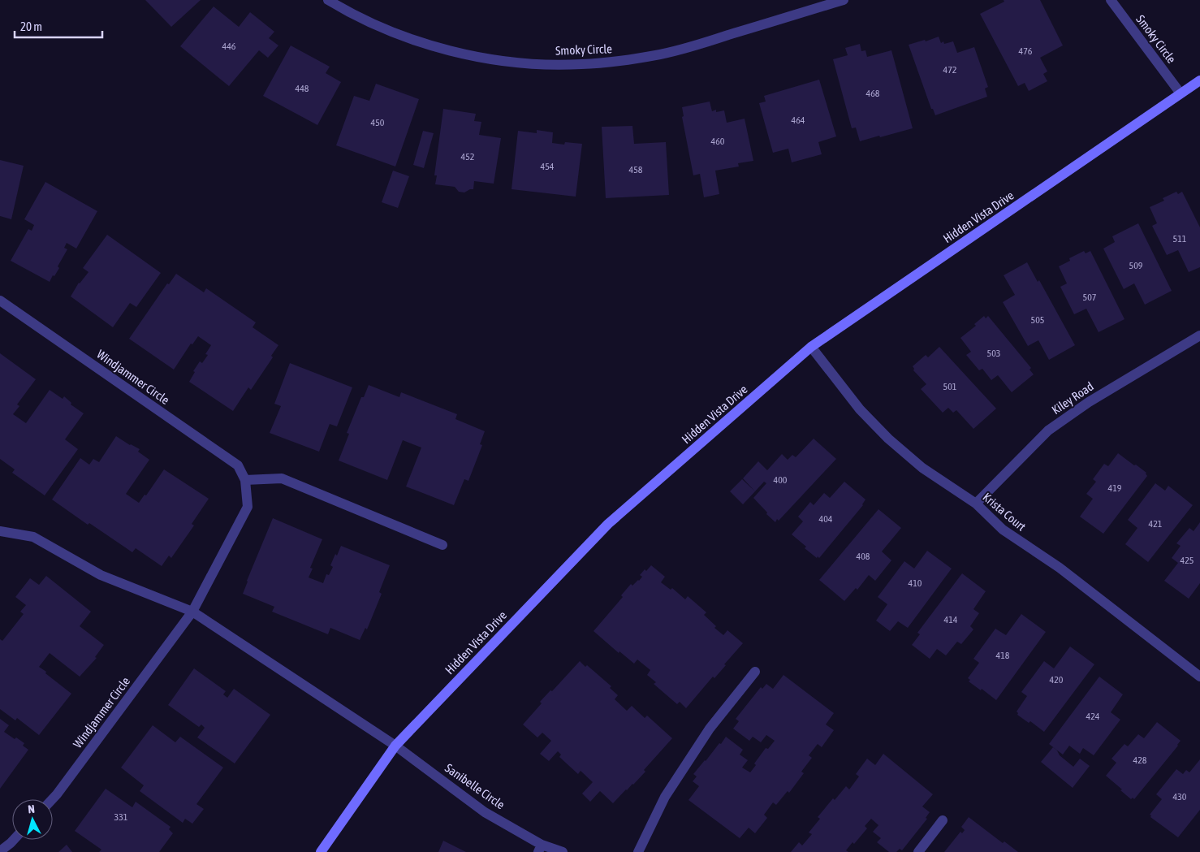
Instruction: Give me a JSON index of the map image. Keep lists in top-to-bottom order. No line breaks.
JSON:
{"streets":{"street":["Smoky Circle","Hidden Vista Drive","Windjammer Circle","Kiley Road","Krista Court","Sanibelle Circle"]},"crossings":[["Smoky Circle","Hidden Vista Drive"],["Hidden Vista Drive","Krista Court"],["Hidden Vista Drive","Sanibelle Circle"],["Kiley Road","Krista Court"]],"house_numbers":["446","476","472","448","468","464","450","460","452","454","458","511","509","507","505","503","501","400","419","404","421","408","425","410","414","418","420","424","428","430","331"],"scale_bar":"20 m","north":"top"}
